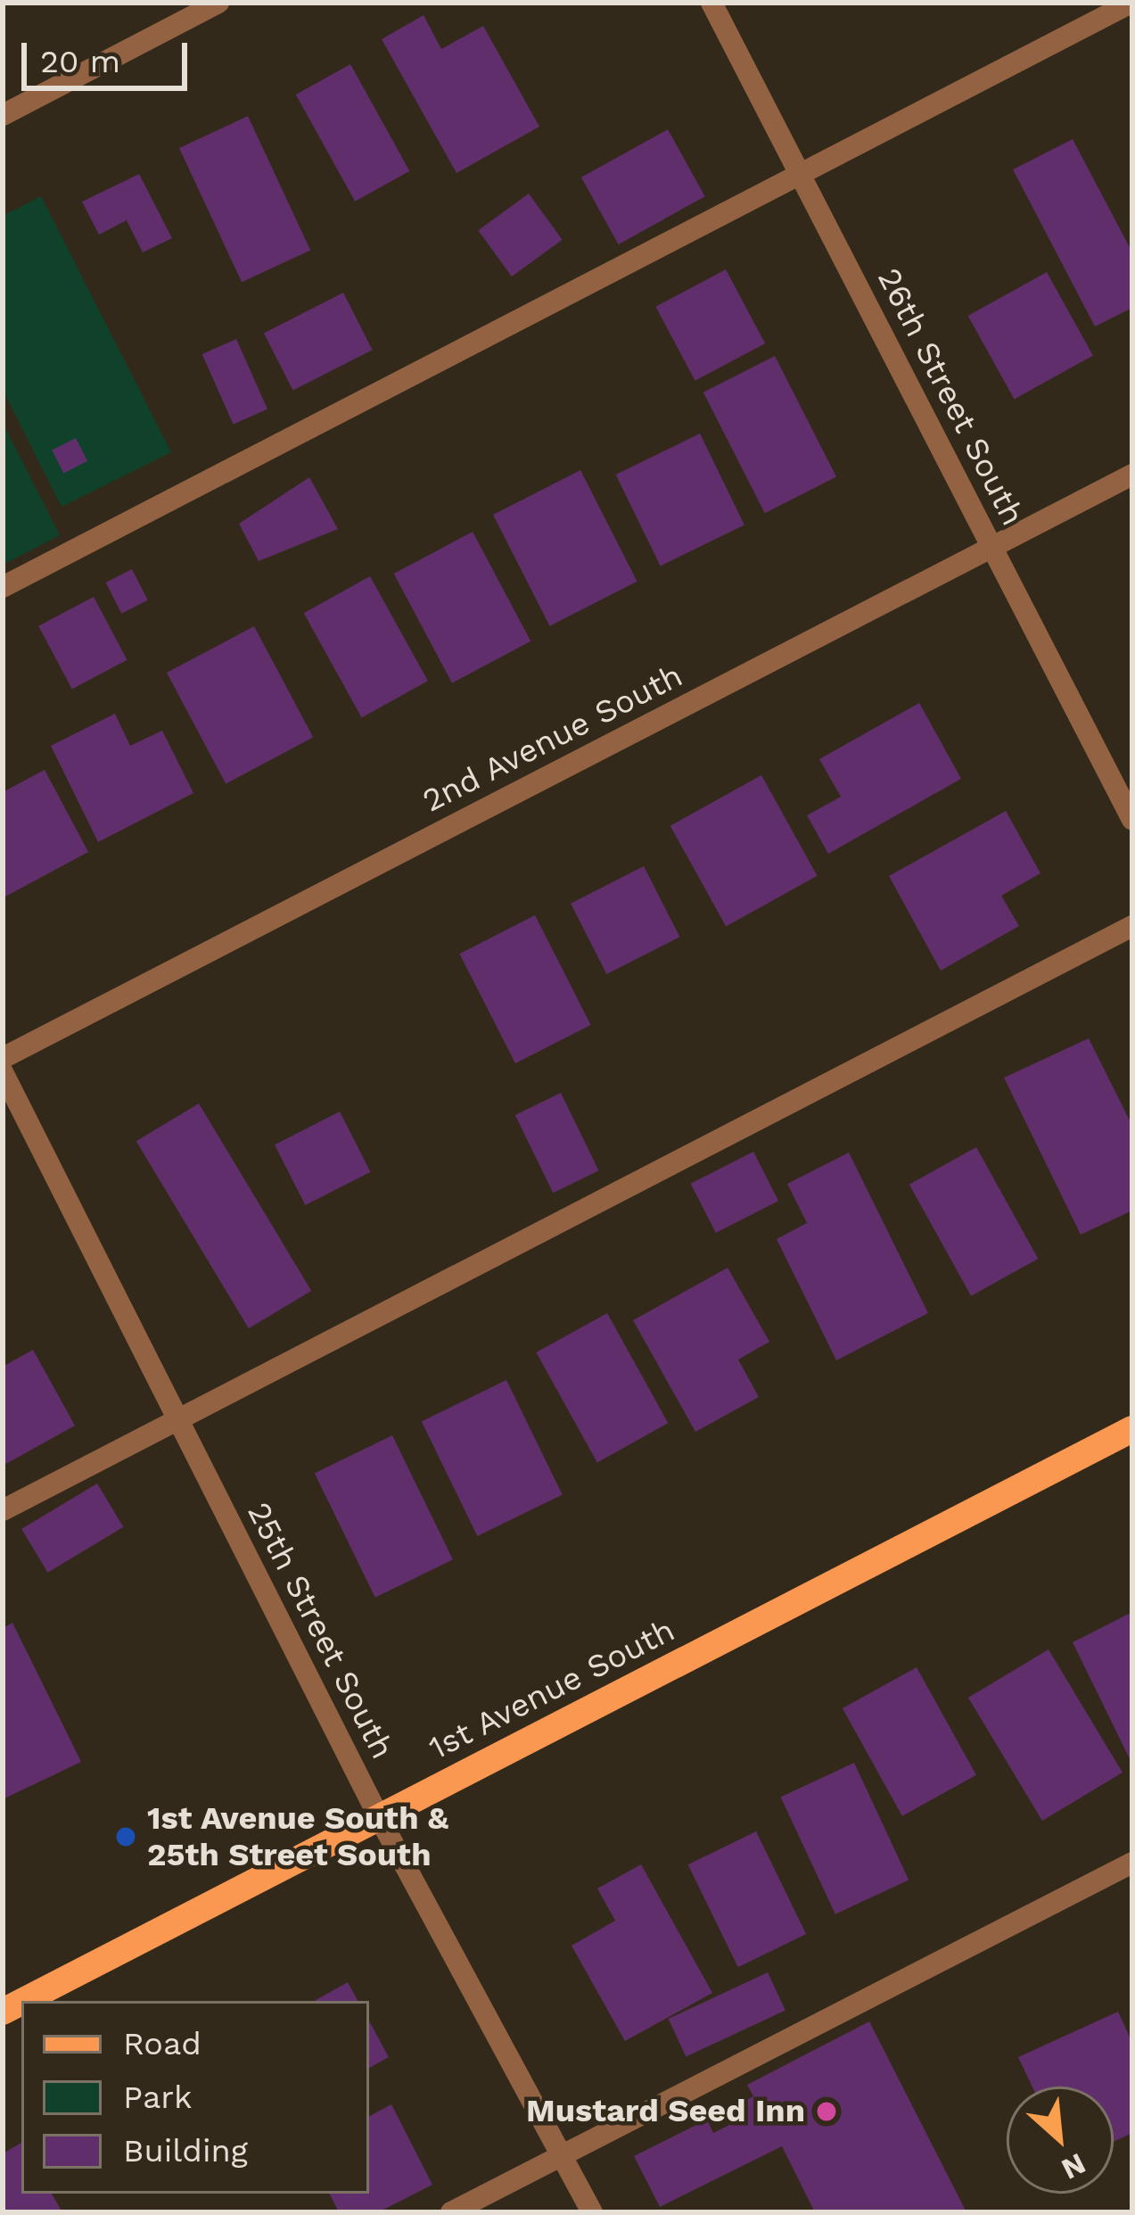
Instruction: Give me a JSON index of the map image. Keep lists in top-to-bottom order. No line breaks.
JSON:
{"streets":{"main road":["1st Avenue South"],"street":["26th Street South","2nd Avenue South","25th Street South"]},"crossings":[["26th Street South","2nd Avenue South"],["25th Street South","1st Avenue South"]],"places":["1st Avenue South & 25th Street South","Mustard Seed Inn"],"legend":["Road","Park","Building"],"scale_bar":"20 m","north":"bottom right"}
